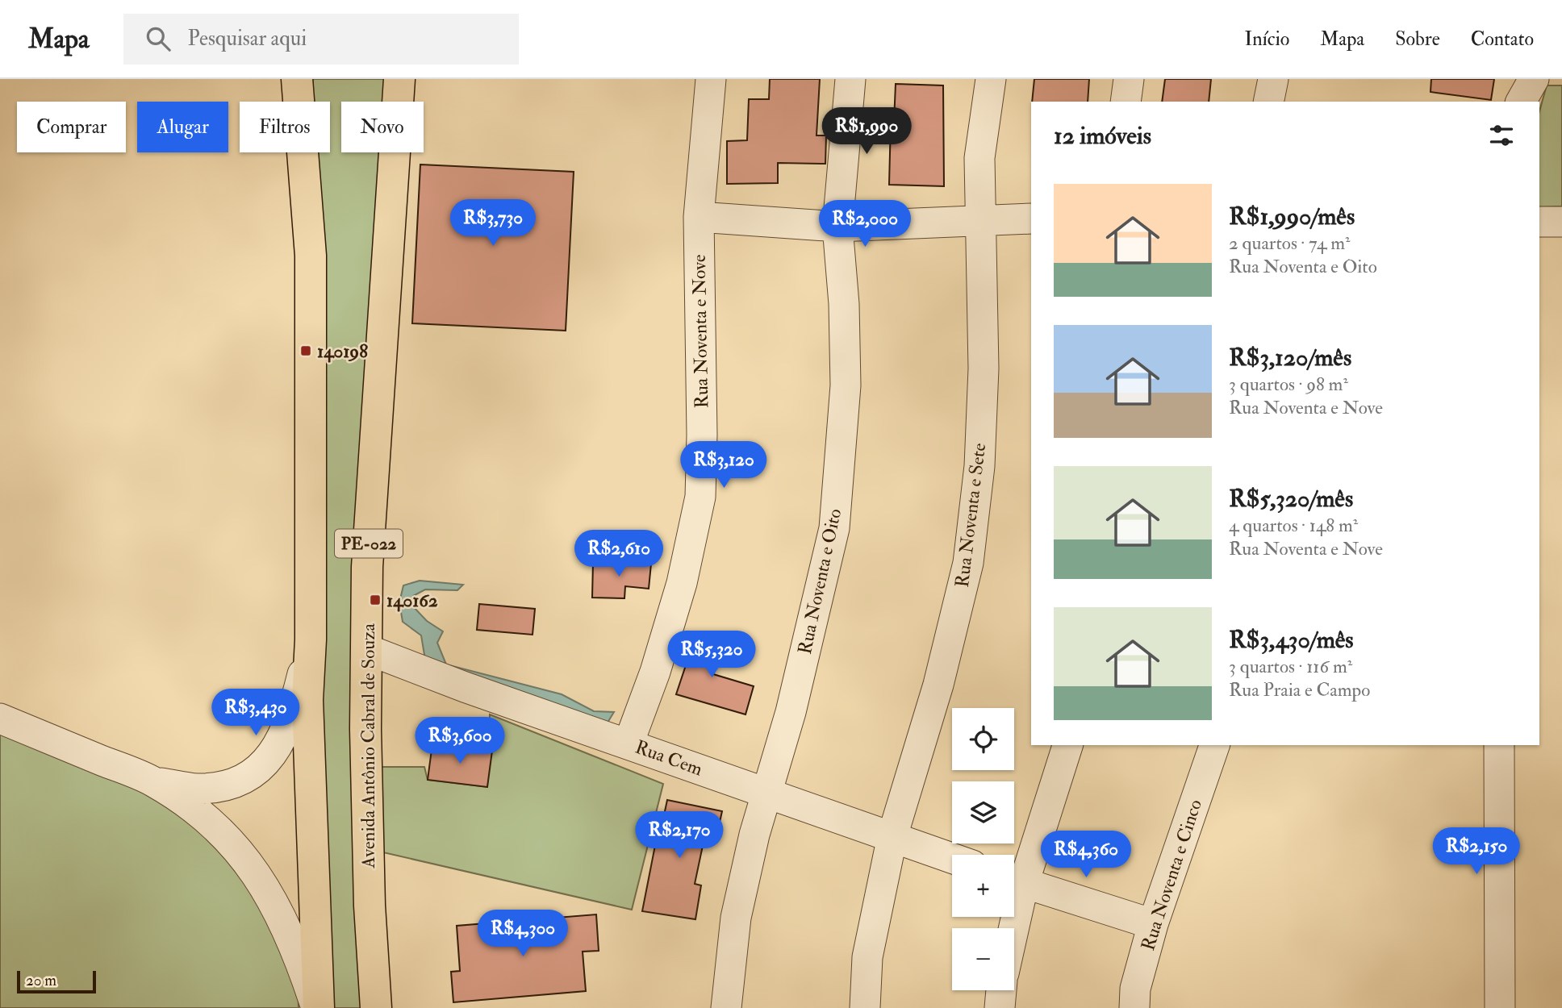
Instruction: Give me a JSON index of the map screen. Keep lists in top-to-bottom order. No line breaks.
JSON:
{"streets":{"highway":["PE-022","Avenida Antônio Cabral de Souza"],"street":["Rua Noventa e Nove","Rua Noventa e Sete","Rua Noventa e Oito","Rua Cem","Rua Noventa e Cinco"]},"crossings":[["Rua Noventa e Nove","Rua Cem"],["Rua Noventa e Sete","Rua Cem"],["Rua Noventa e Oito","Rua Cem"],["Avenida Antônio Cabral de Souza","Rua Cem"]],"places":{"transit":["140198","140162"]},"scale_bar":"20 m","page":{"header":"Mapa","search":"Pesquisar aqui","nav":["Início","Mapa","Sobre","Contato"],"chip":["Comprar","Alugar","Filtros","Novo"],"heading":"12 imóveis","price":["R$1,990","R$3,730","R$2,000","R$3,120","R$2,610","R$5,320","R$3,430","R$3,600","R$2,170","R$2,150","R$4,360","R$4,300"],"list":[{"name":"R$1,990/mês","note":"2 quartos · 74 m² · Rua Noventa e Oito"},{"name":"R$3,120/mês","note":"3 quartos · 98 m² · Rua Noventa e Nove"},{"name":"R$5,320/mês","note":"4 quartos · 148 m² · Rua Noventa e Nove"},{"name":"R$3,430/mês","note":"3 quartos · 116 m² · Rua Praia e Campo"}],"map_buttons":["+","−"],"scale":"20 m"}}
